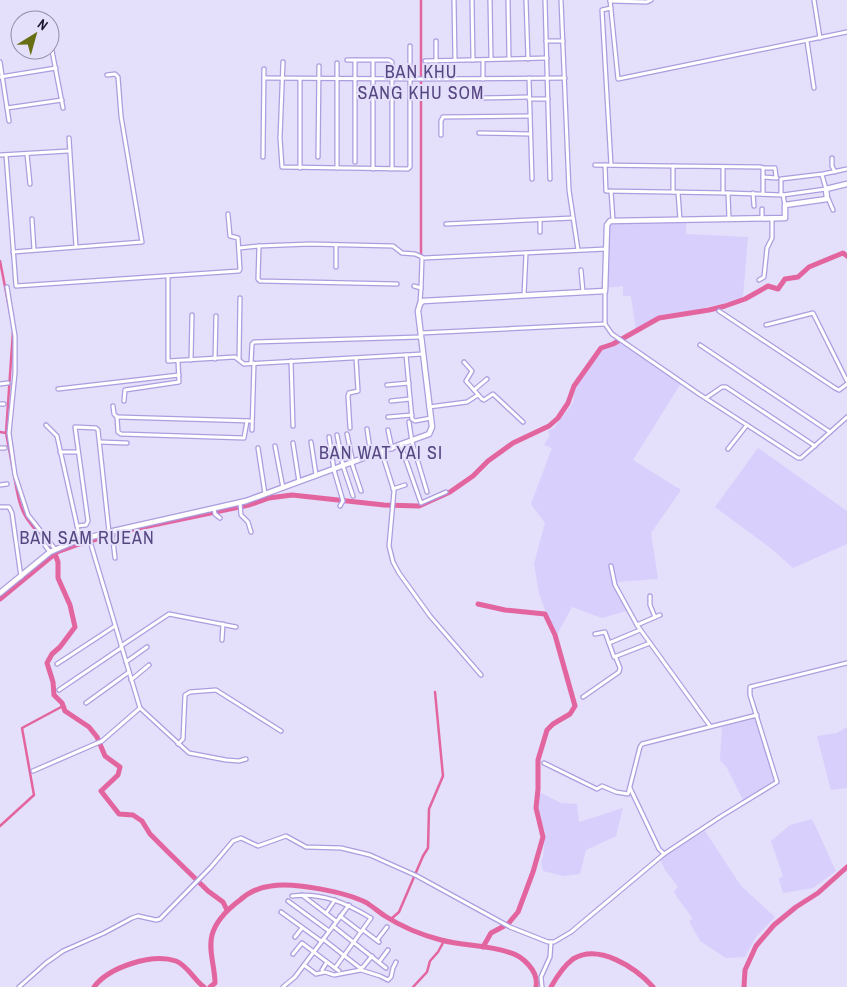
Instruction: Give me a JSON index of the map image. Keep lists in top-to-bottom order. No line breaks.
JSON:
{"districts":["BAN KHU SANG KHU SOM","BAN WAT YAI SI","BAN SAM RUEAN"],"north":"top right"}
